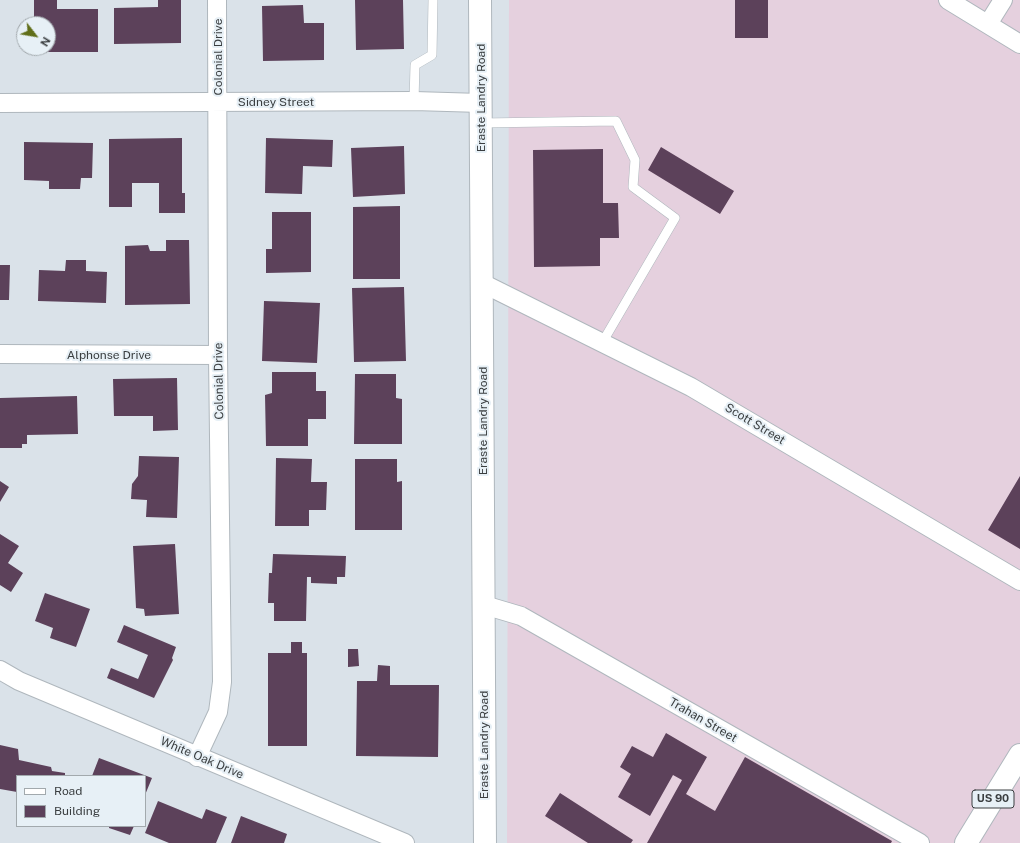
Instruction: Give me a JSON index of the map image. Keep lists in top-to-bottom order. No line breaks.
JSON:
{"streets":{"street":["Colonial Drive","Eraste Landry Road","Sidney Street","Alphonse Drive","Scott Street","Trahan Street","White Oak Drive","US 90"]},"crossings":[["Colonial Drive","Sidney Street"],["Colonial Drive","Alphonse Drive"],["Colonial Drive","White Oak Drive"],["Eraste Landry Road","Sidney Street"],["Eraste Landry Road","Scott Street"],["Eraste Landry Road","Trahan Street"]],"legend":["Road","Building"],"north":"bottom right"}
